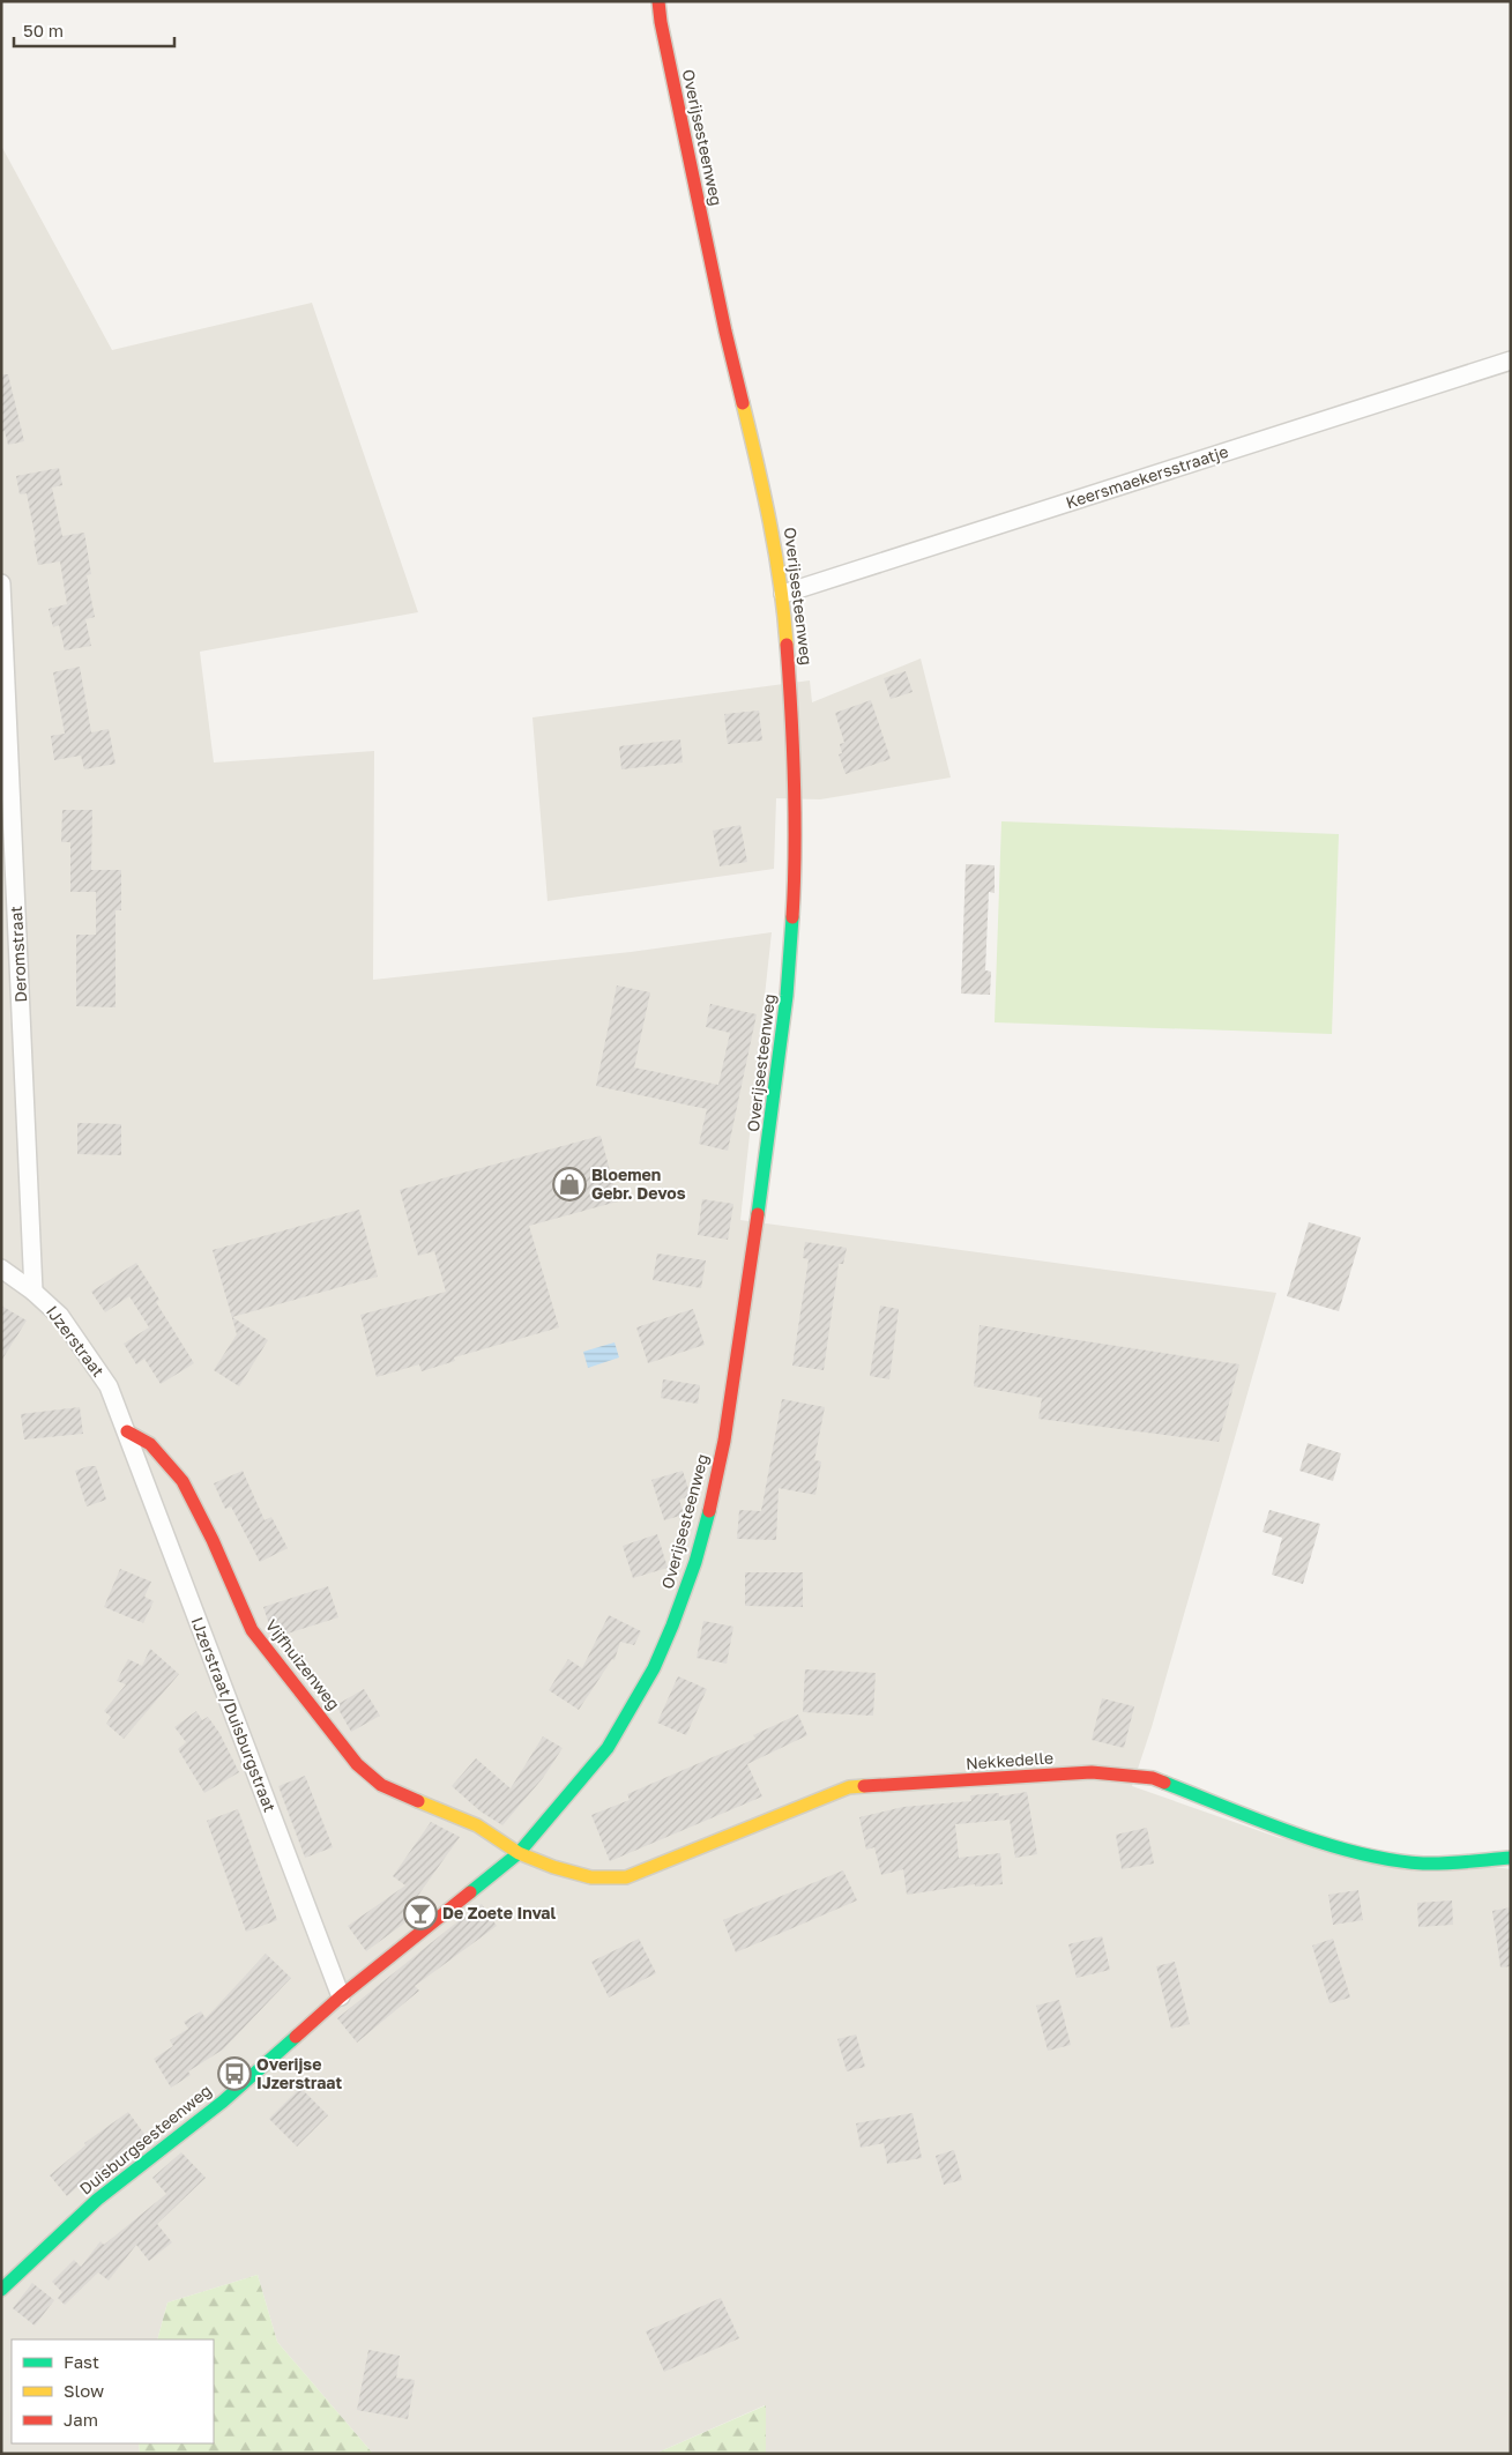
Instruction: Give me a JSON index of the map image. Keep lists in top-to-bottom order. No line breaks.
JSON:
{"streets":{"street":["Overijsesteenweg","Keersmaekersstraatje","Deromstraat","IJzerstraat","Vijfhuizenweg","IJzerstraat/Duisburgstraat","Nekkedelle","Duisburgsesteenweg"]},"crossings":[["Overijsesteenweg","Keersmaekersstraatje"],["Overijsesteenweg","Vijfhuizenweg"],["Overijsesteenweg","IJzerstraat/Duisburgstraat"],["Overijsesteenweg","Nekkedelle"],["Overijsesteenweg","Duisburgsesteenweg"],["Deromstraat","IJzerstraat"],["IJzerstraat","Vijfhuizenweg"],["IJzerstraat","IJzerstraat/Duisburgstraat"],["Vijfhuizenweg","IJzerstraat/Duisburgstraat"],["Vijfhuizenweg","Nekkedelle"],["IJzerstraat/Duisburgstraat","Duisburgsesteenweg"]],"places":{"shop":["Bloemen Gebr. Devos"],"bar":["De Zoete Inval"],"bus stop":["Overijse IJzerstraat"]},"legend":["Fast","Slow","Jam"],"scale_bar":"50 m"}
